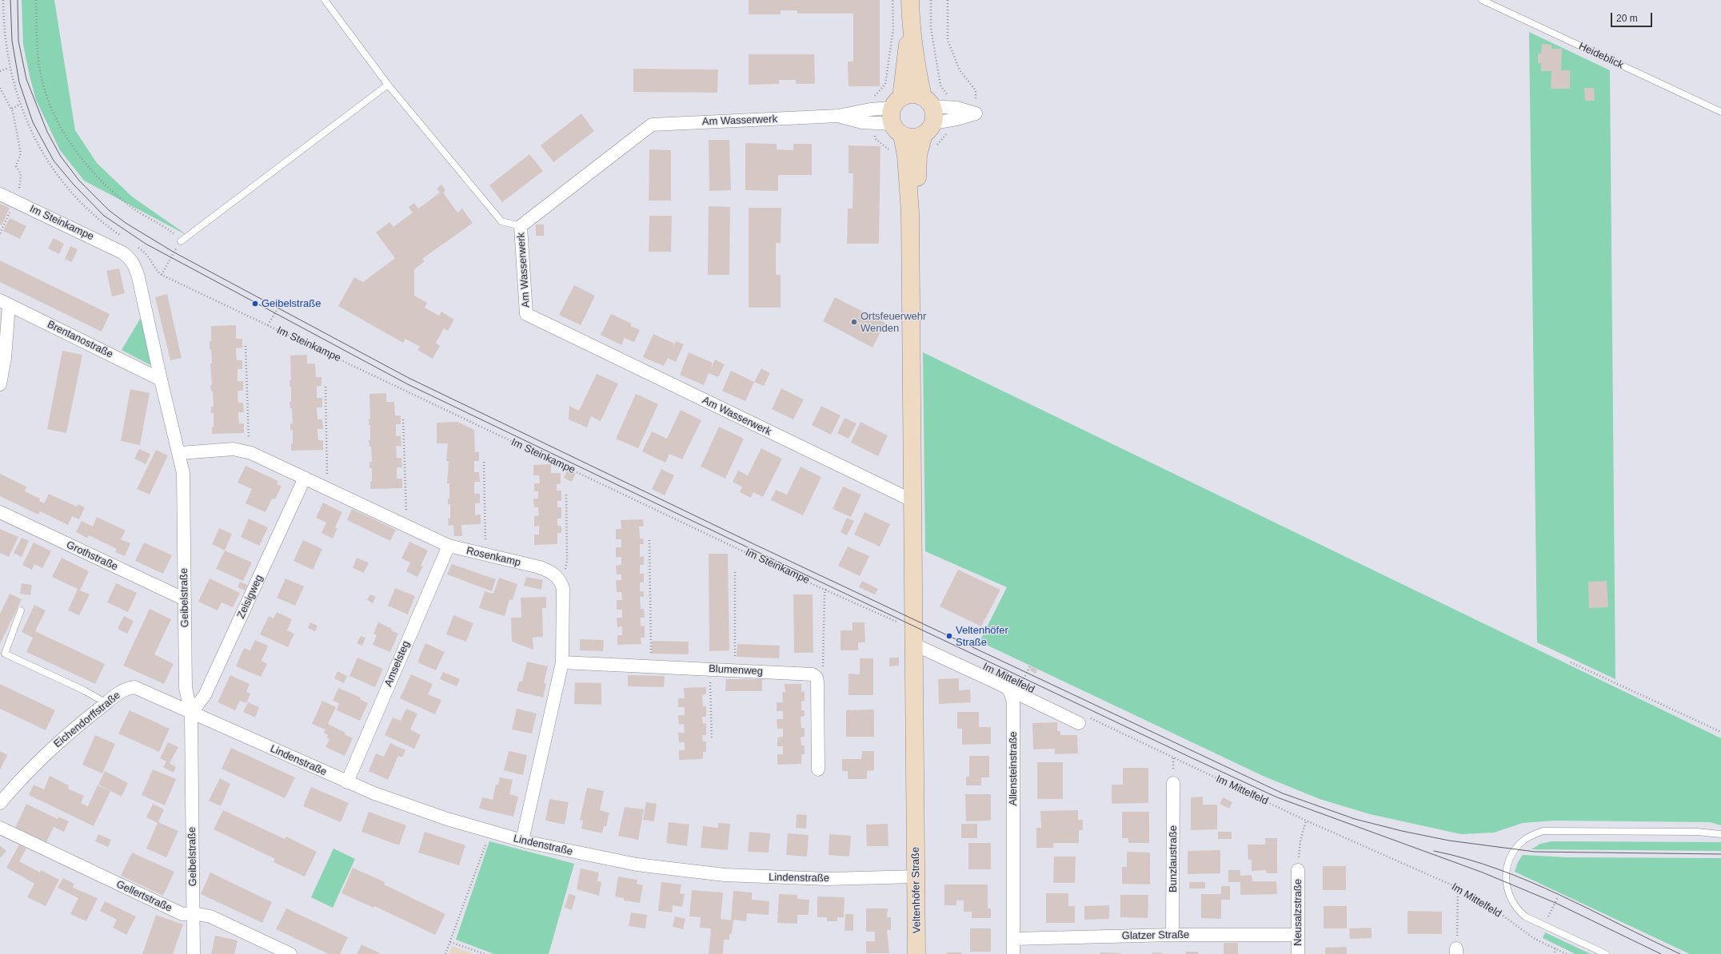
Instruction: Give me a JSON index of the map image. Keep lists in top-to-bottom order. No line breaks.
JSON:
{"streets":{"street":["Am Wasserwerk","Im Steinkampe","Brentanostraße","Grothstraße","Rosenkamp","Zeisigweg","Geibelstraße","Amselsteg","Blumenweg","Im Mittelfeld","Eichendorffstraße","Lindenstraße","Allensteinstraße","Bunzlaustraße","Veltenhöfer Straße","Gellertstraße","Neusalzstraße","Glatzer Straße"],"lane":["Heideblick"]},"crossings":[["Am Wasserwerk","Veltenhöfer Straße"],["Im Steinkampe","Geibelstraße"],["Brentanostraße","Geibelstraße"],["Grothstraße","Geibelstraße"],["Rosenkamp","Zeisigweg"],["Rosenkamp","Geibelstraße"],["Rosenkamp","Amselsteg"],["Zeisigweg","Geibelstraße"],["Zeisigweg","Eichendorffstraße"],["Zeisigweg","Lindenstraße"],["Geibelstraße","Eichendorffstraße"],["Geibelstraße","Lindenstraße"],["Geibelstraße","Gellertstraße"],["Amselsteg","Lindenstraße"],["Im Mittelfeld","Allensteinstraße"],["Eichendorffstraße","Lindenstraße"],["Lindenstraße","Veltenhöfer Straße"],["Allensteinstraße","Glatzer Straße"],["Bunzlaustraße","Glatzer Straße"],["Neusalzstraße","Glatzer Straße"]],"places":["Geibelstraße","Ortsfeuerwehr Wenden","Veltenhöfer Straße"],"scale_bar":"20 m"}
